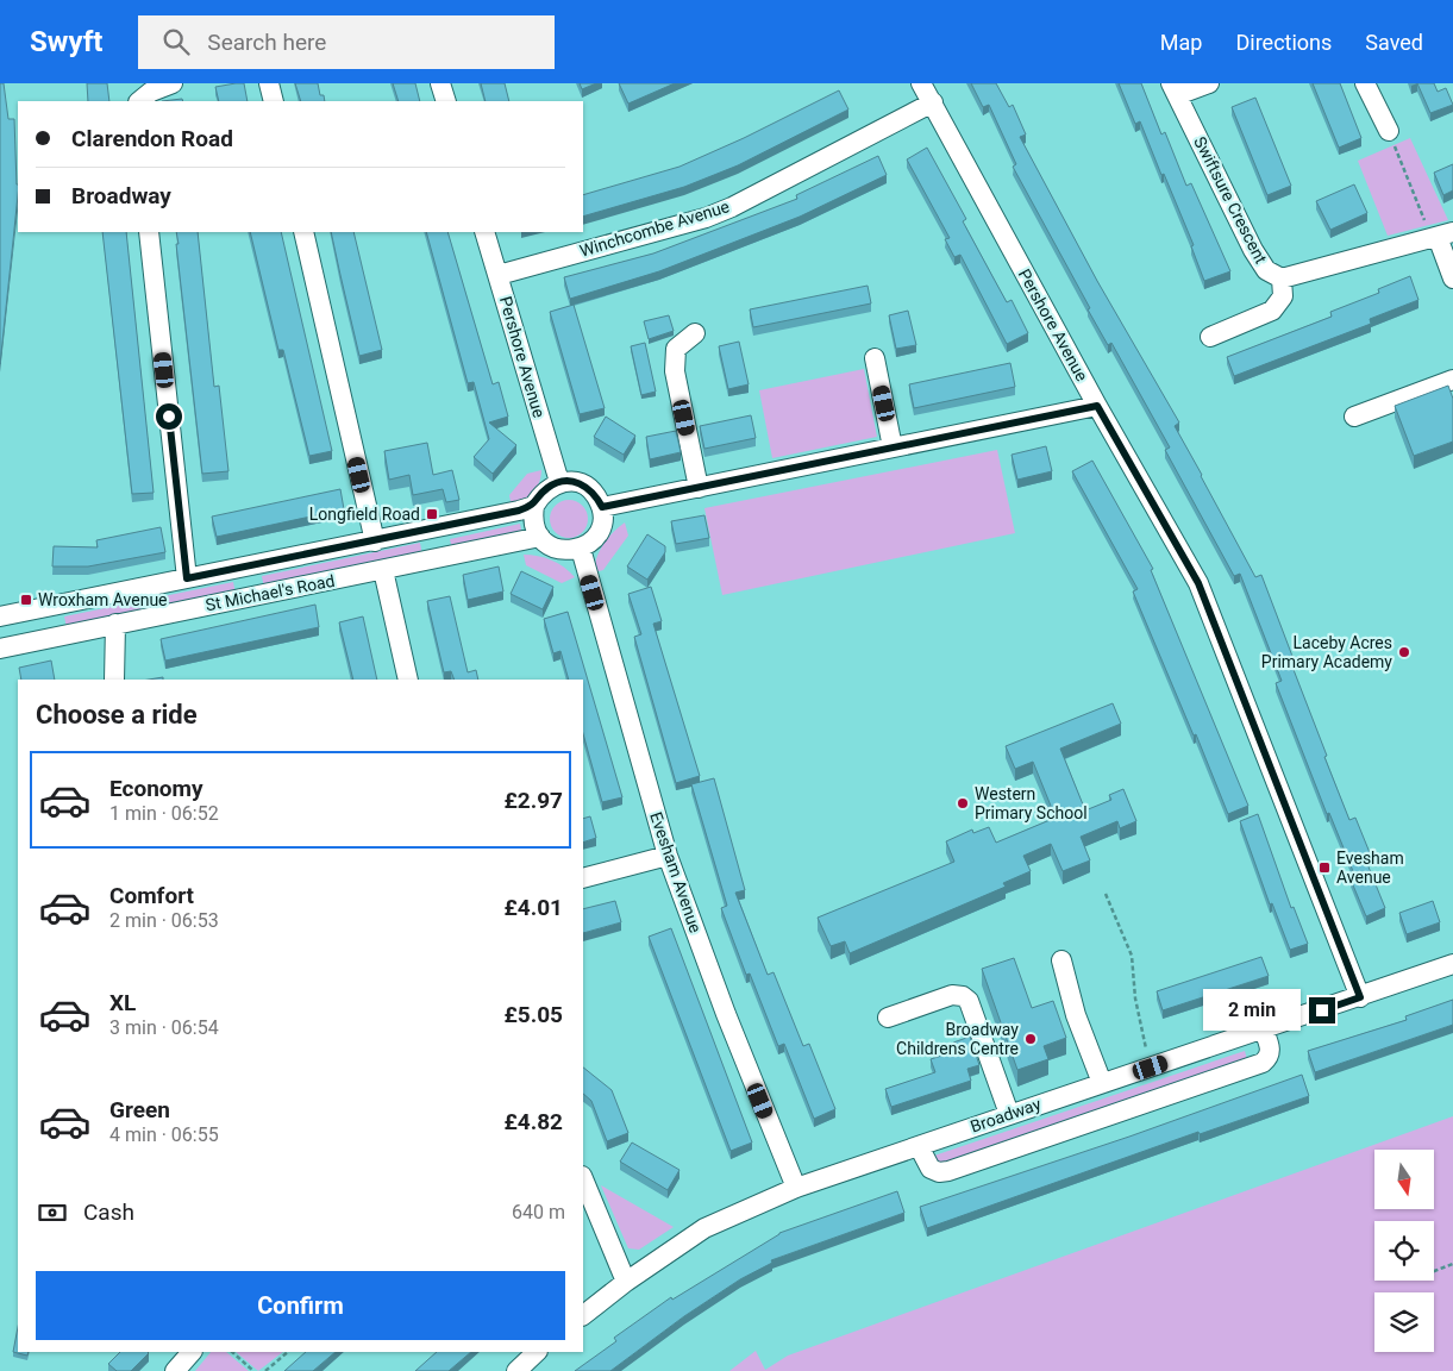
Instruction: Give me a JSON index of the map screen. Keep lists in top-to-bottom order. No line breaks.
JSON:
{"streets":{"street":["Swiftsure Crescent","Winchcombe Avenue","Pershore Avenue","St Michael's Road","Evesham Avenue","Broadway"]},"crossings":[["Winchcombe Avenue","Pershore Avenue"],["Pershore Avenue","St Michael's Road"],["Pershore Avenue","Evesham Avenue"],["Pershore Avenue","Broadway"],["St Michael's Road","Evesham Avenue"],["Evesham Avenue","Broadway"]],"places":{"transit":["Longfield Road","Wroxham Avenue","Evesham Avenue"],"other":["Laceby Acres Primary Academy","Western Primary School","Broadway Childrens Centre"]},"north":"bottom","page":{"header":"Swyft","search":"Search here","nav":["Map","Directions","Saved"],"banner":["Clarendon Road","Broadway"],"heading":"Choose a ride","list":[{"name":"Economy","note":"1 min · 06:52","value":"£2.97"},{"name":"Comfort","note":"2 min · 06:53","value":"£4.01"},{"name":"XL","note":"3 min · 06:54","value":"£5.05"},{"name":"Green","note":"4 min · 06:55","value":"£4.82"}],"bubble":"2 min","pay":["Cash","640 m"],"buttons":"Confirm"}}
